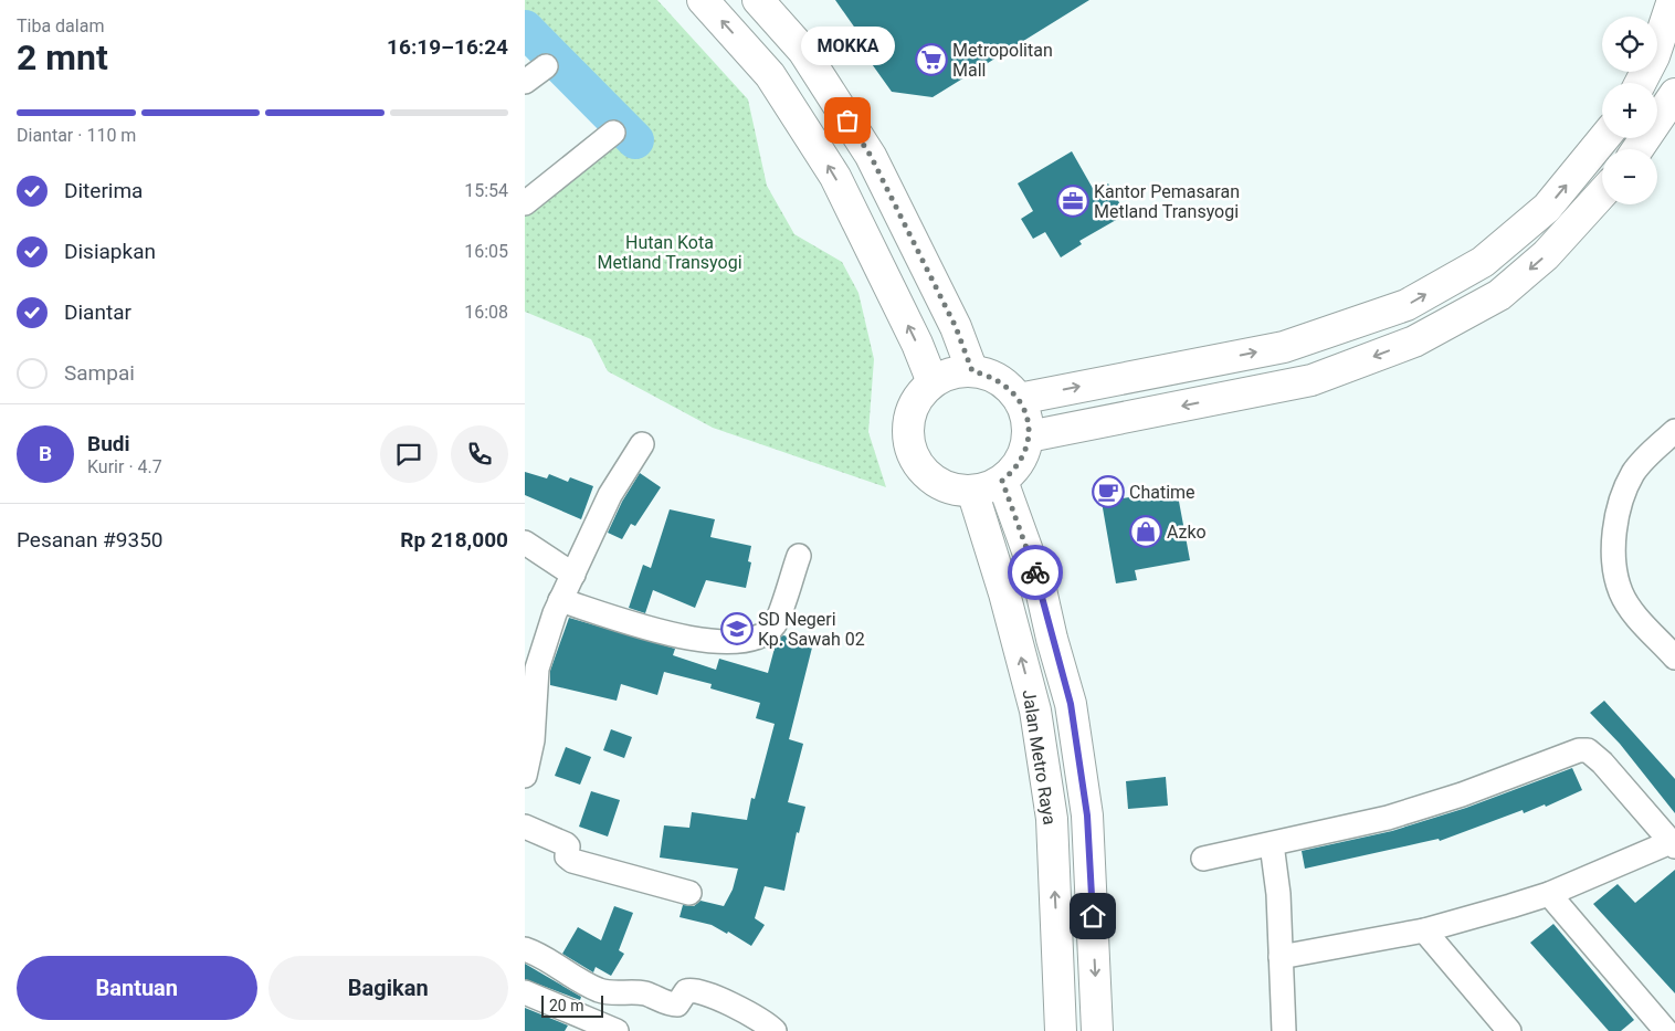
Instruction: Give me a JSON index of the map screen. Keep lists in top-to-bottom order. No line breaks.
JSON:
{"streets":{"main road":["Jalan Metro Raya"]},"parks":["Hutan Kota Metland Transyogi"],"places":{"supermarket":["Metropolitan Mall"],"other":["MOKKA"],"office":["Kantor Pemasaran Metland Transyogi"],"cafe":["Chatime"],"shop":["Azko"],"school or university":["SD Negeri Kp. Sawah 02"]},"scale_bar":"20 m","page":{"heading":["2 mnt","Tiba dalam","16:19–16:24"],"panel":["Budi","Kurir · 4.7","Pesanan #9350","Rp 218,000"],"map_buttons":["+","−"],"bubble":"MOKKA","bar":"Diantar · 110 m","list":[["Diterima","15:54"],["Disiapkan","16:05"],["Diantar","16:08"],"Sampai"],"round":"B","buttons":["Bantuan","Bagikan"],"scale":"20 m"}}
